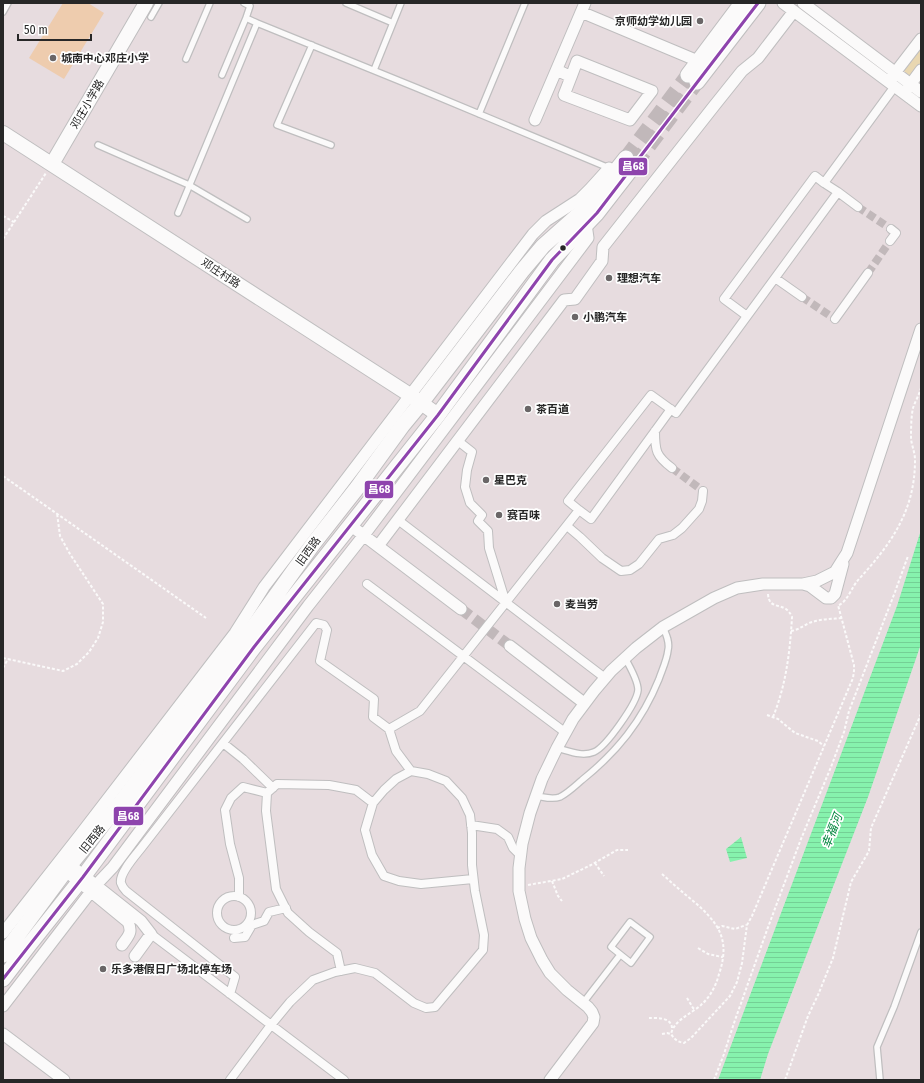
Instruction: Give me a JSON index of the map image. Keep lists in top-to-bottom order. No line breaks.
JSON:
{"streets":{"main road":["旧西路"],"street":["邓庄小学路","邓庄村路"]},"crossings":[["邓庄小学路","邓庄村路"],["邓庄村路","旧西路"]],"water":["幸福河"],"places":["京师幼学幼儿园","城南中心邓庄小学","理想汽车","小鹏汽车","茶百道","星巴克","赛百味","麦当劳","乐多港假日广场北停车场"],"lines":["transit line 昌68"],"scale_bar":"50 m"}
